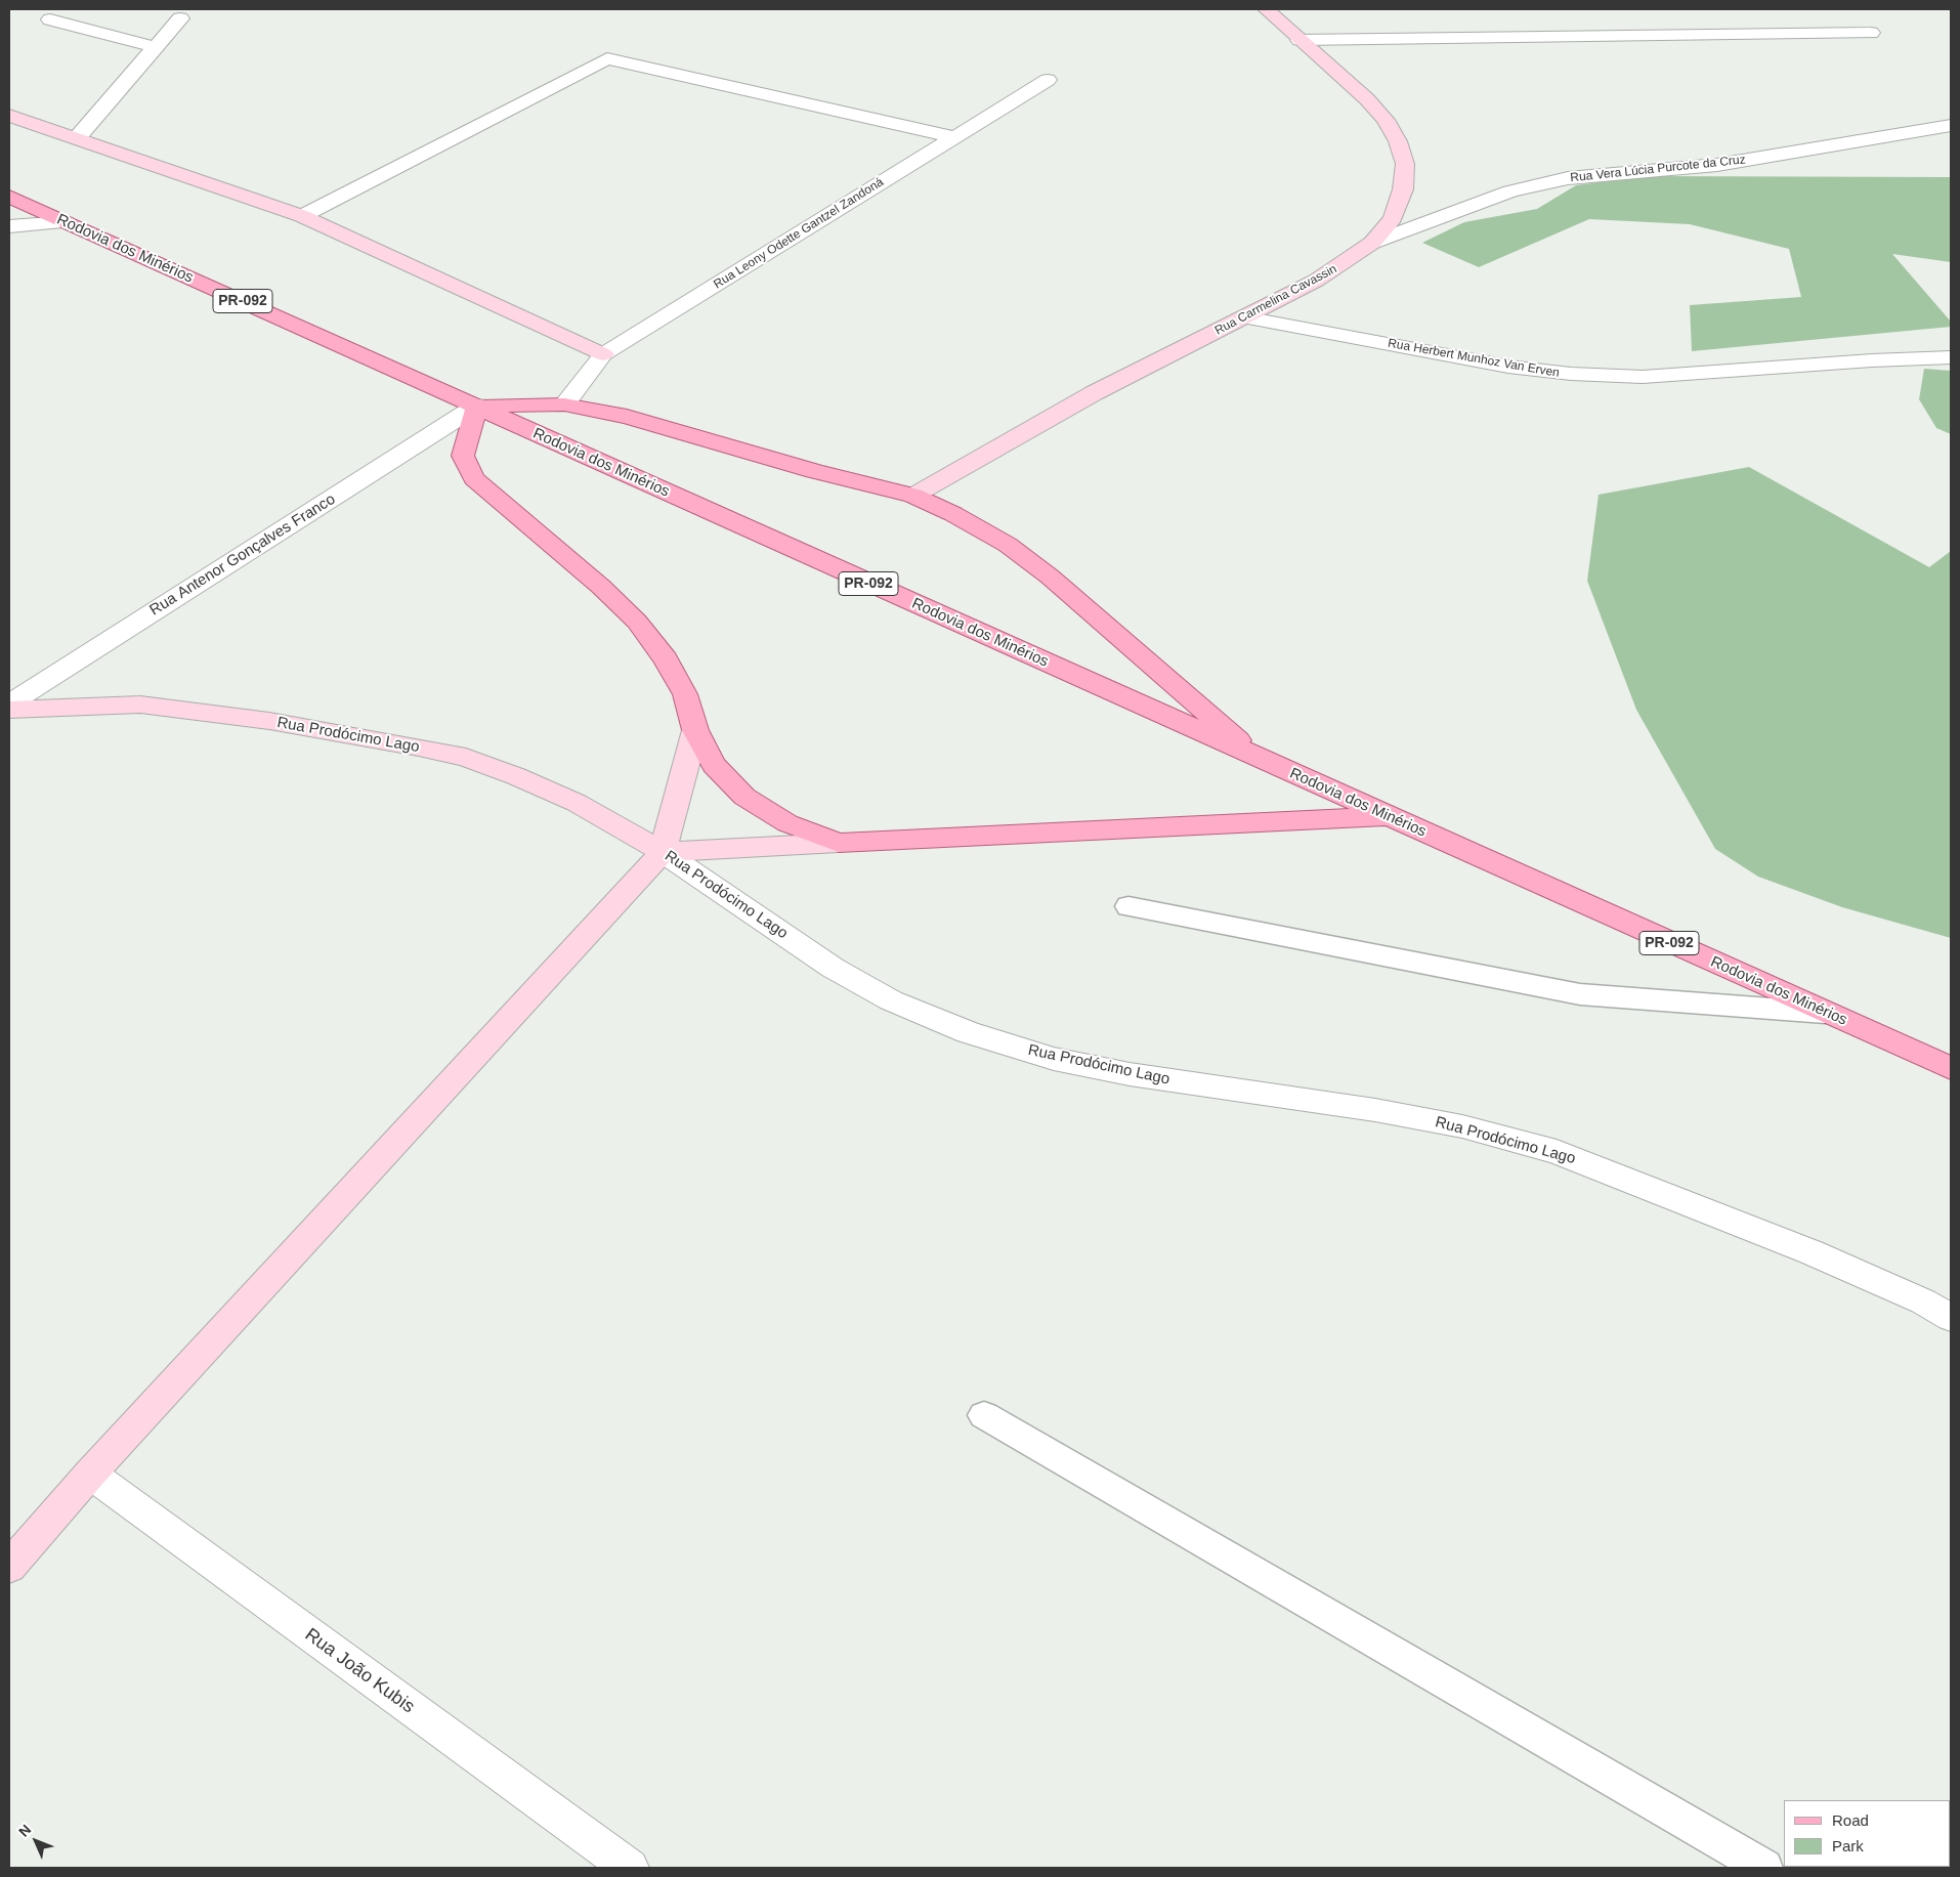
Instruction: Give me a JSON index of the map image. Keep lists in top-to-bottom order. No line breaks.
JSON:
{"streets":{"main road":["Rodovia dos Minérios","Rua Carmelina Cavassin","PR-092","Rua Prodócimo Lago"],"street":["Rua Vera Lúcia Purcote da Cruz","Rua Leony Odette Gantzel Zandoná","Rua Herbert Munhoz Van Erven","Rua Antenor Gonçalves Franco","Rua João Kubis"]},"crossings":[["Rua Vera Lúcia Purcote da Cruz","Rua Carmelina Cavassin"],["Rodovia dos Minérios","Rua Antenor Gonçalves Franco"],["Rua Carmelina Cavassin","Rua Herbert Munhoz Van Erven"]],"legend":["Road","Park"],"north":"top left"}
